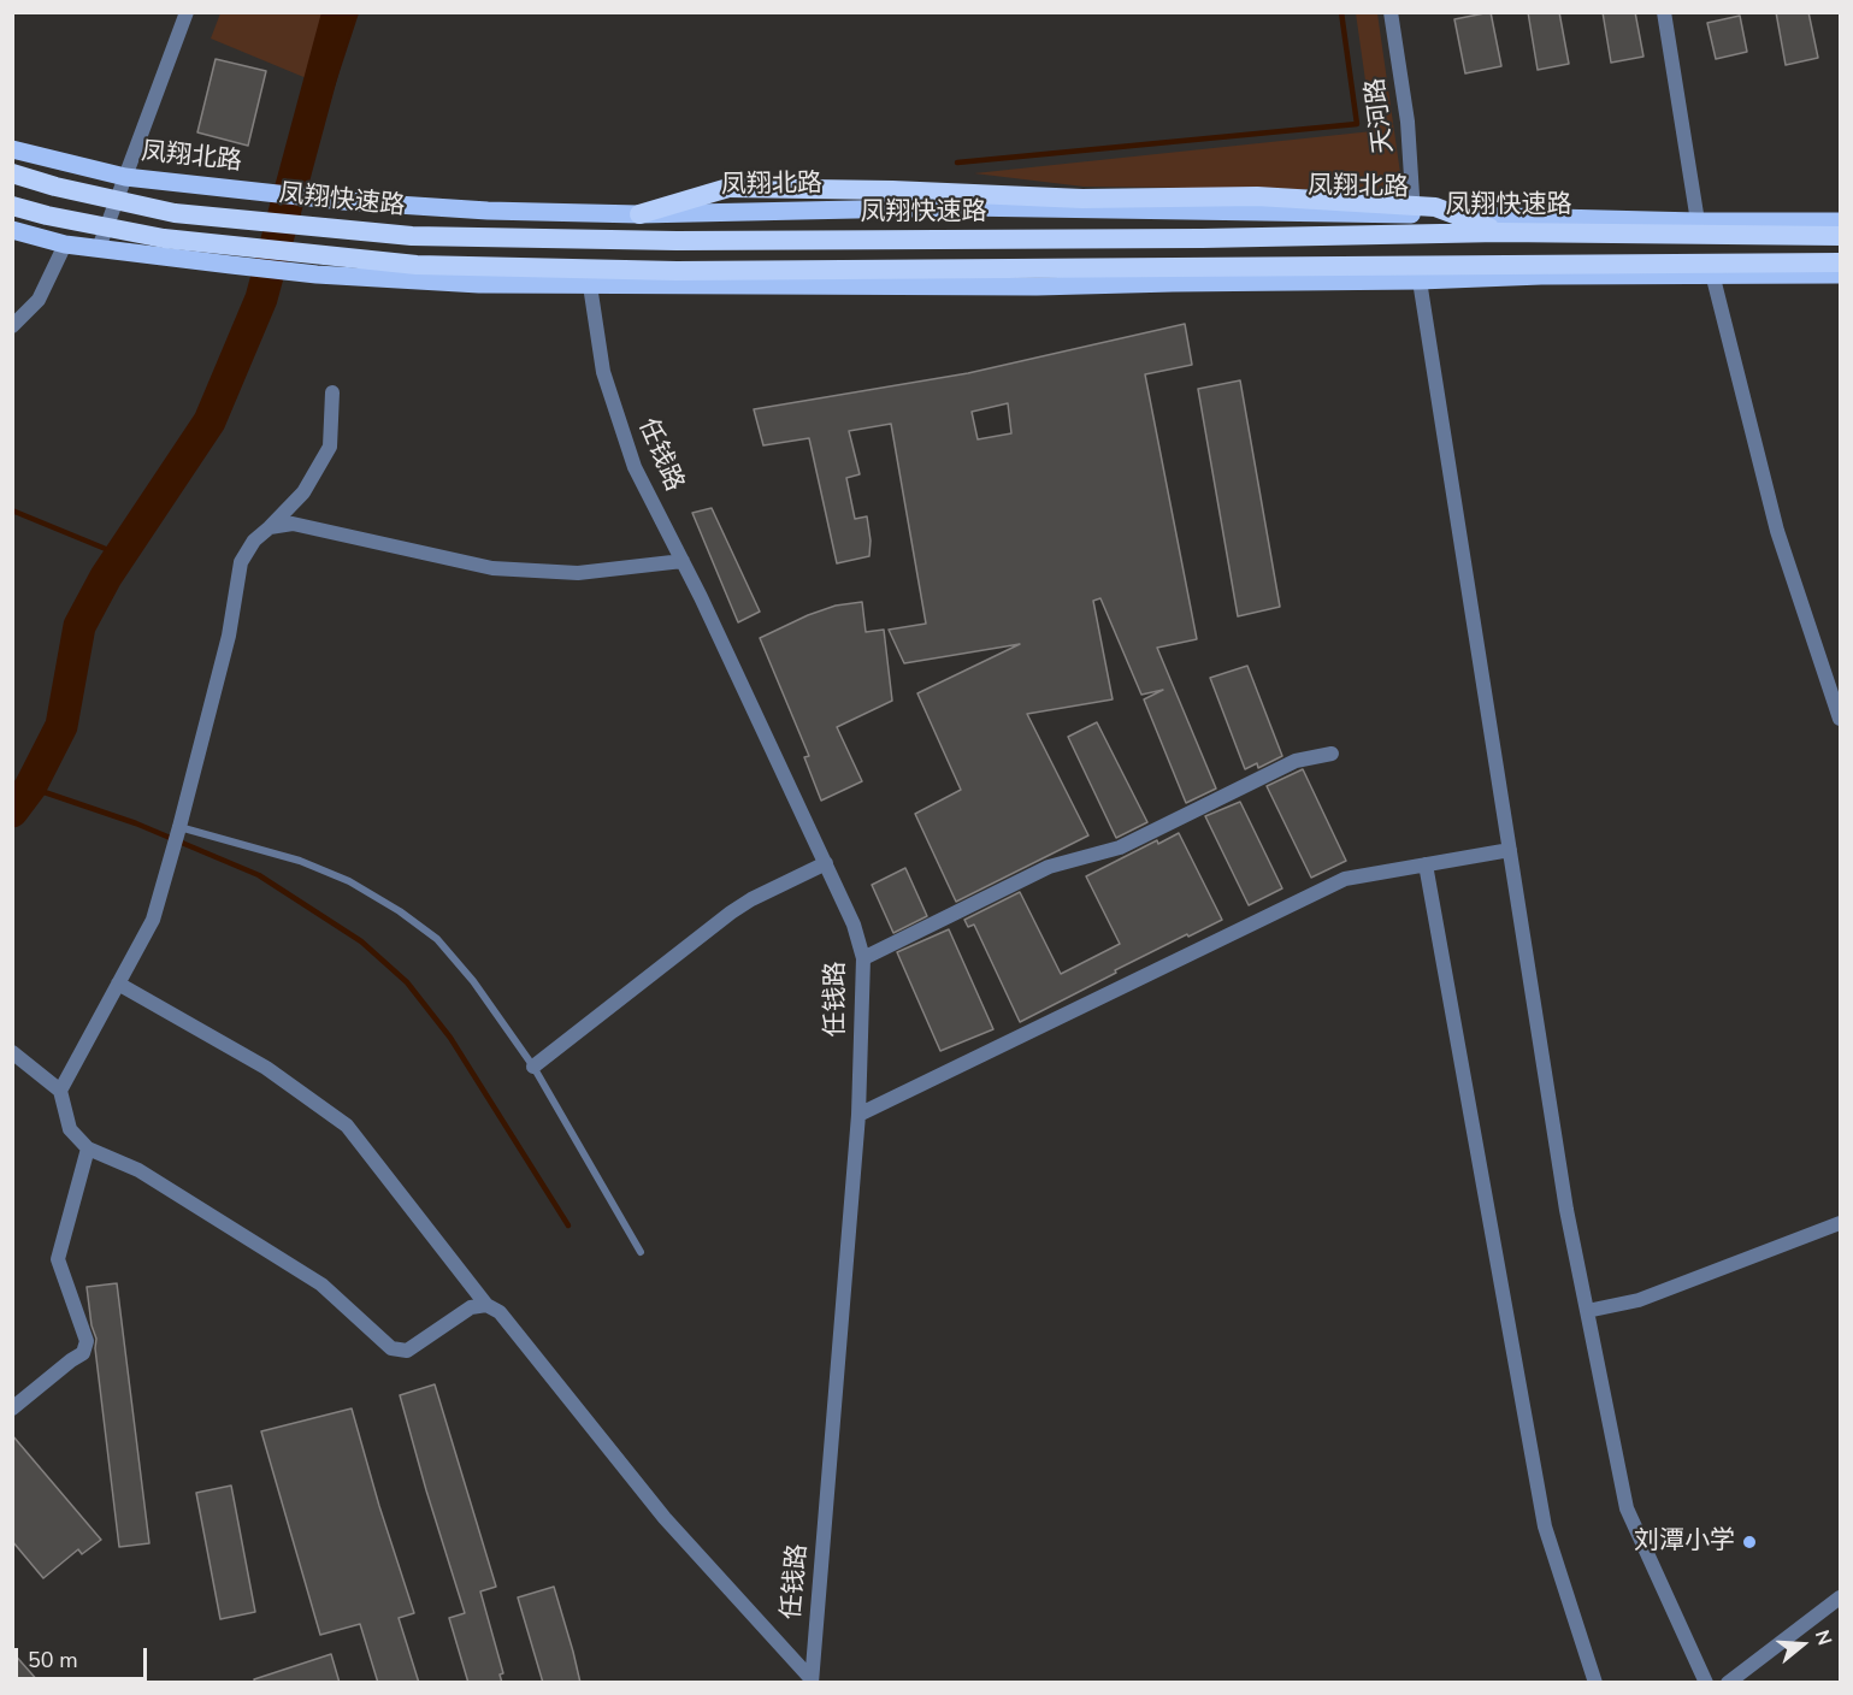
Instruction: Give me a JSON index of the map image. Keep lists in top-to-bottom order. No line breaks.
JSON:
{"streets":{"highway":["凤翔快速路"],"main road":["凤翔北路"],"street":["天河路","任钱路"]},"crossings":[["天河路","凤翔北路"]],"places":["刘潭小学"],"scale_bar":"50 m","north":"right"}
